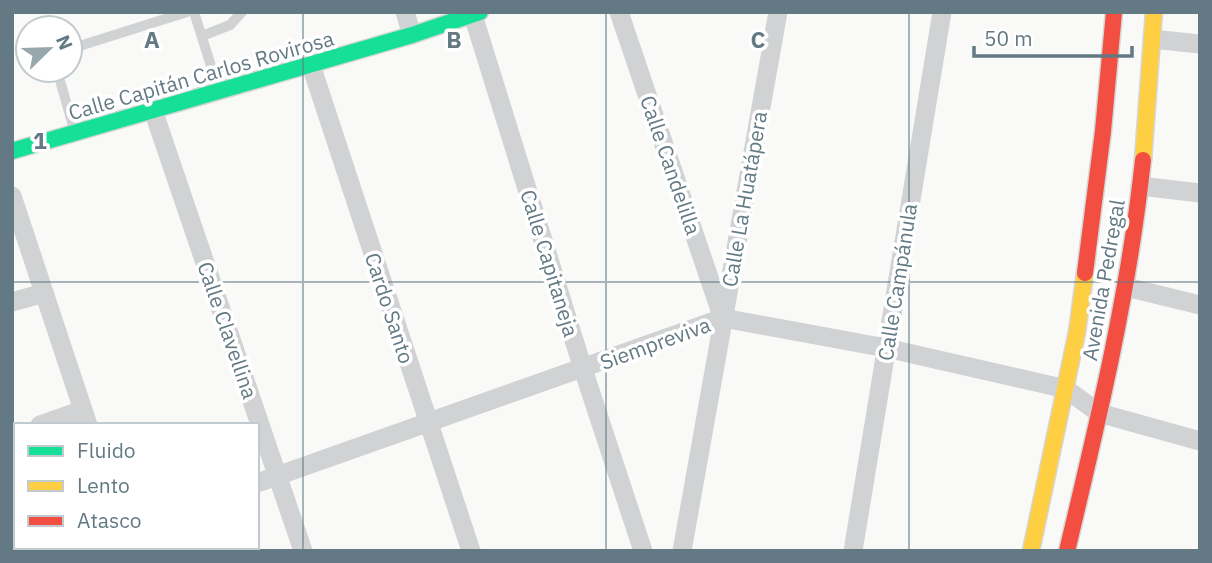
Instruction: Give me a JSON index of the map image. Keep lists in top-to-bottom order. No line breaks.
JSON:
{"streets":{"street":["Calle Capitán Carlos Rovirosa","Calle Candelilla","Calle La Huatápera","Calle Capitaneja","Avenida Pedregal","Calle Campánula","Cardo Santo","Calle Clavellina","Siempreviva"]},"crossings":[["Calle Capitán Carlos Rovirosa","Calle Capitaneja"],["Calle Capitán Carlos Rovirosa","Cardo Santo"],["Calle Capitán Carlos Rovirosa","Calle Clavellina"],["Calle Candelilla","Calle La Huatápera"],["Calle Candelilla","Siempreviva"],["Calle La Huatápera","Siempreviva"],["Calle Capitaneja","Siempreviva"],["Avenida Pedregal","Siempreviva"],["Calle Campánula","Siempreviva"],["Cardo Santo","Siempreviva"],["Calle Clavellina","Siempreviva"]],"legend":["Fluido","Lento","Atasco"],"scale_bar":"50 m","north":"top right","grid":{"columns":["A","B","C"],"rows":["1"]}}
